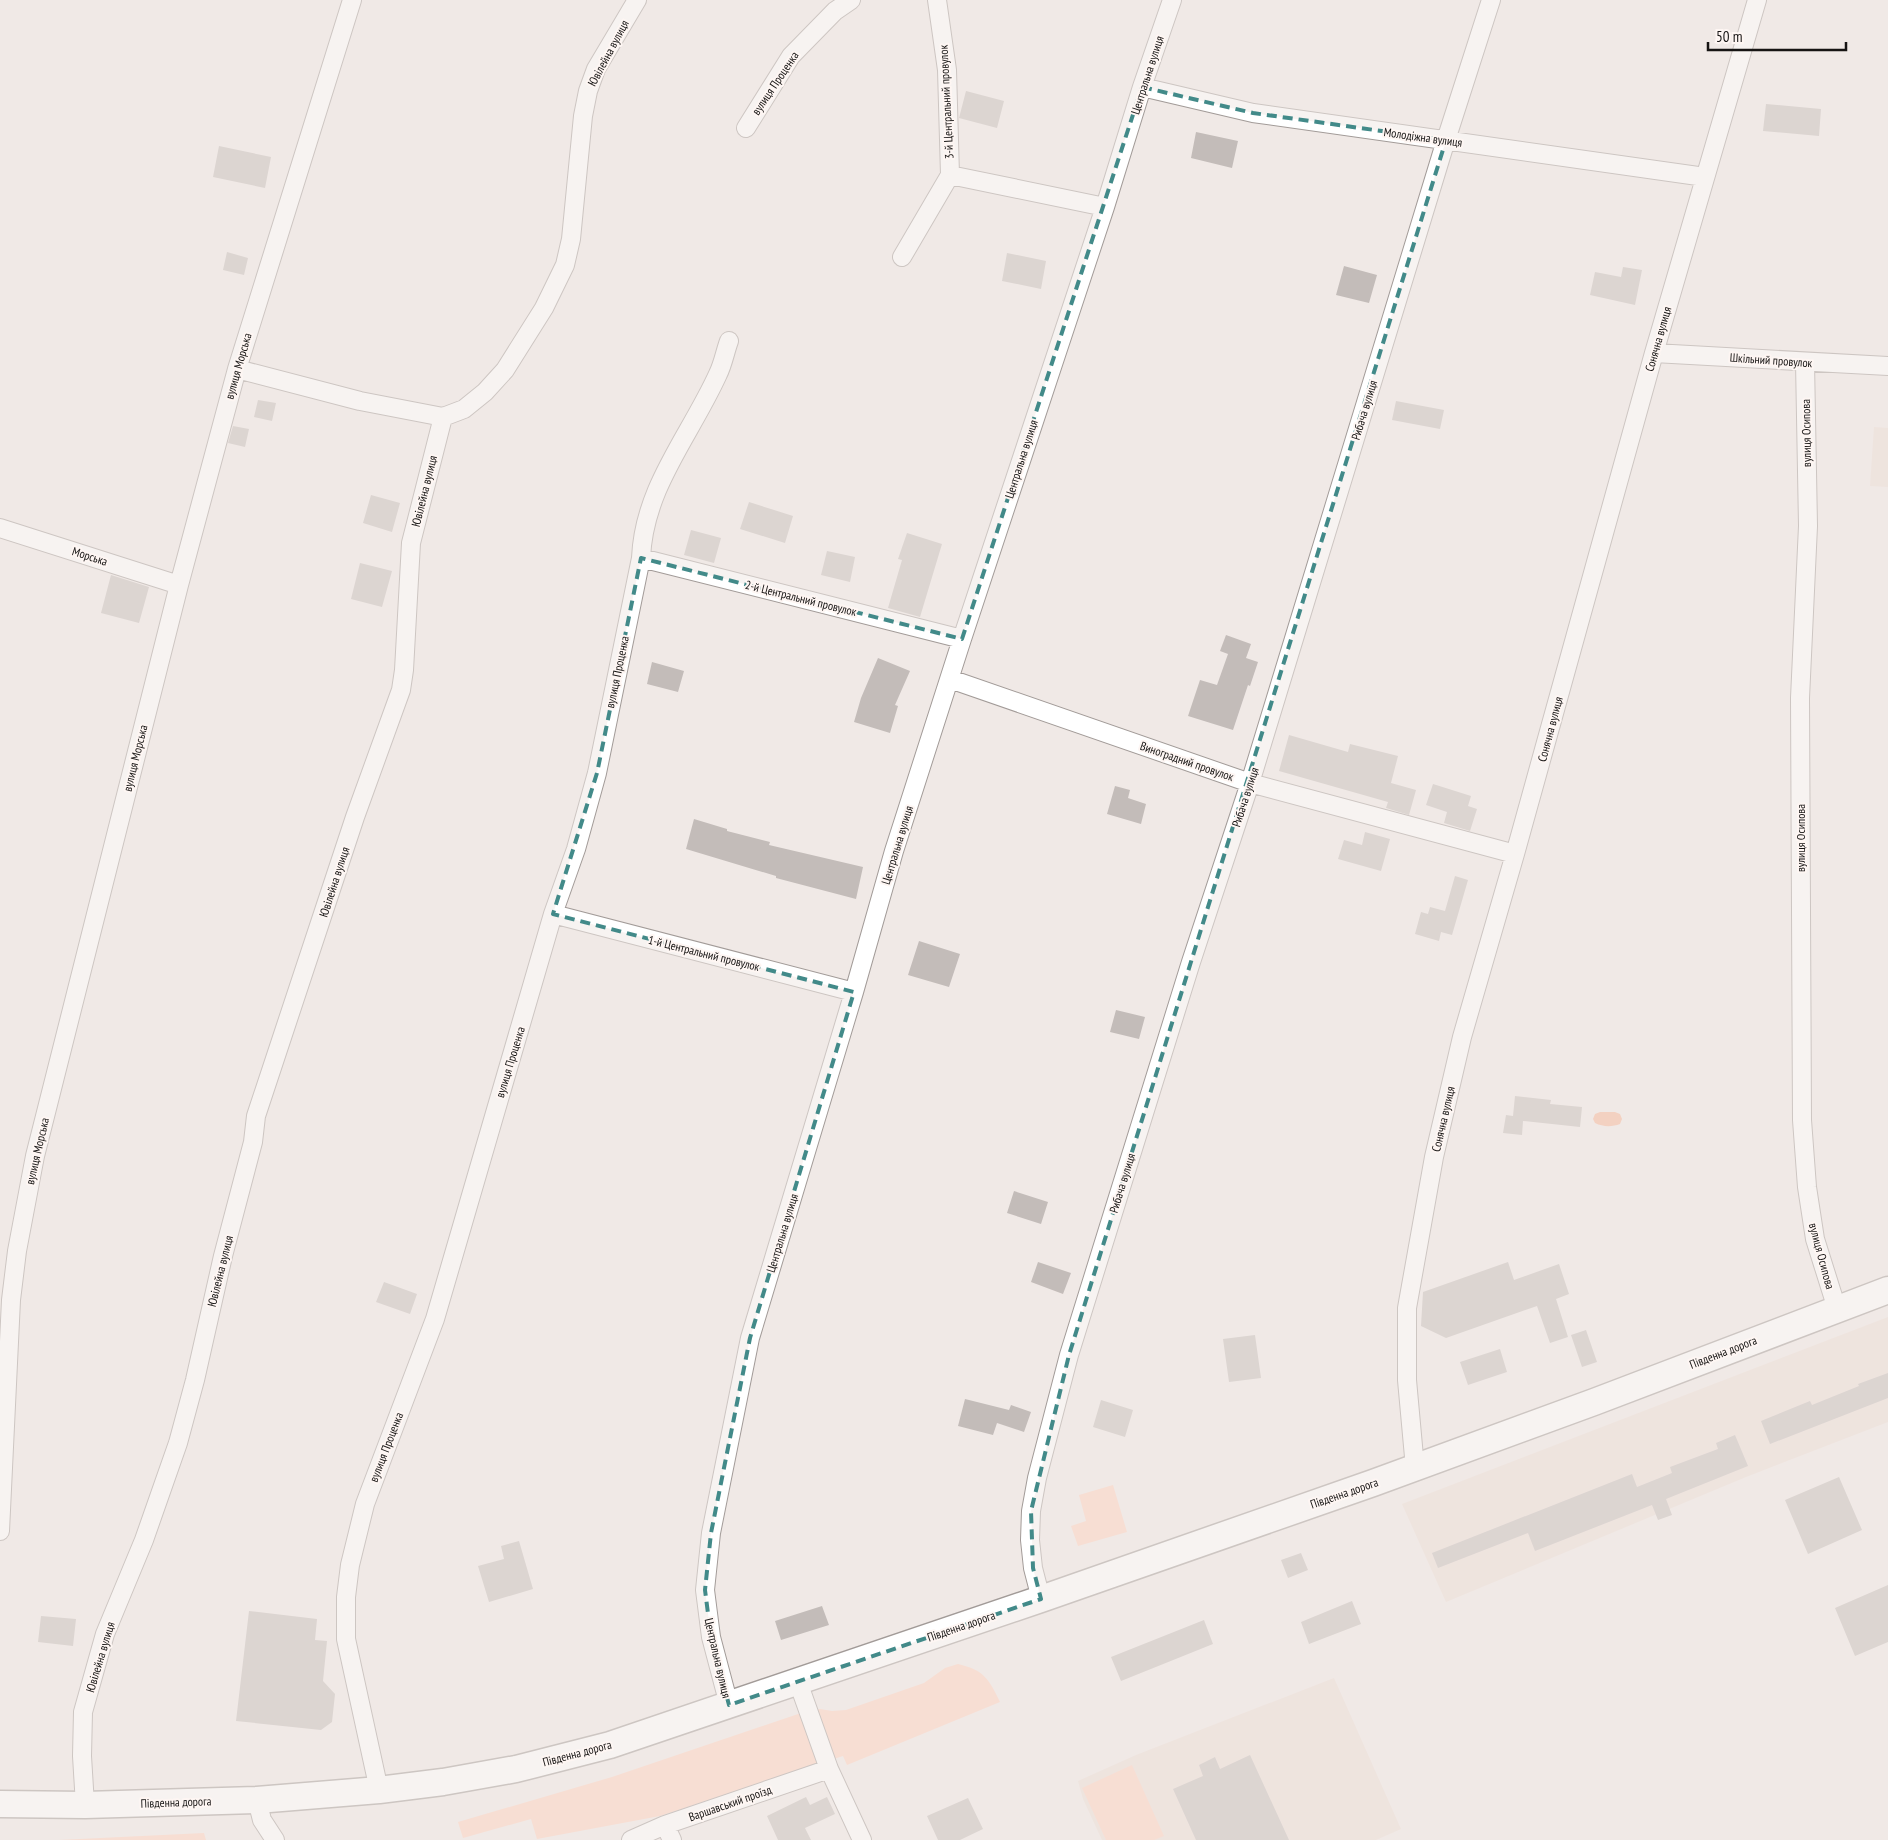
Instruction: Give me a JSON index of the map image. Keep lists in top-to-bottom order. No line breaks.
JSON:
{"streets":{"highway":["Південна дорога"],"street":["Ювілейна вулиця","Центральна вулиця","вулиця Проценка","3-й Центральний провулок","Молодіжна вулиця","Сонячна вулиця","Шкільний провулок","вулиця Морська","Рибача вулиця","вулиця Осипова","Морська","2-й Центральний провулок","Виноградний провулок","1-й Центральний провулок","Варшавський проїзд"]},"crossings":[["Ювілейна вулиця","Південна дорога"],["Центральна вулиця","3-й Центральний провулок"],["Центральна вулиця","Молодіжна вулиця"],["Центральна вулиця","2-й Центральний провулок"],["Центральна вулиця","Виноградний провулок"],["Центральна вулиця","1-й Центральний провулок"],["Центральна вулиця","Південна дорога"],["вулиця Проценка","2-й Центральний провулок"],["вулиця Проценка","1-й Центральний провулок"],["вулиця Проценка","Південна дорога"],["Молодіжна вулиця","Сонячна вулиця"],["Молодіжна вулиця","Рибача вулиця"],["Сонячна вулиця","Шкільний провулок"],["Сонячна вулиця","Виноградний провулок"],["Сонячна вулиця","Південна дорога"],["Шкільний провулок","вулиця Осипова"],["вулиця Морська","Морська"],["Рибача вулиця","Виноградний провулок"],["Рибача вулиця","Південна дорога"],["вулиця Осипова","Південна дорога"]],"scale_bar":"50 m"}
